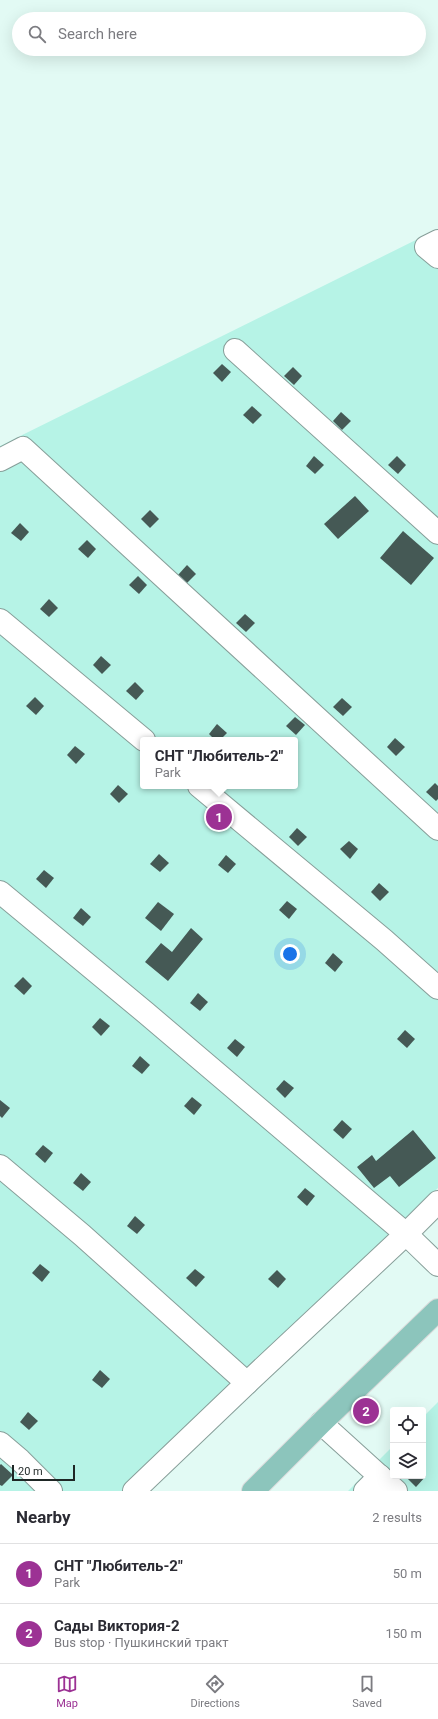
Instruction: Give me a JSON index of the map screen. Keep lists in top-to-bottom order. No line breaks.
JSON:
{"scale_bar":"20 m","page":{"search":"Search here","popup":["СНТ \"Любитель-2\"","Park"],"pins":["1","2"],"scale":"20 m","heading":["Nearby","2 results"],"list":[{"mark":"1","name":"СНТ \"Любитель-2\"","note":"Park","value":"50 m"},{"mark":"2","name":"Сады Виктория-2","note":"Bus stop · Пушкинский тракт","value":"150 m"}],"nav":["Map","Directions","Saved"]}}
